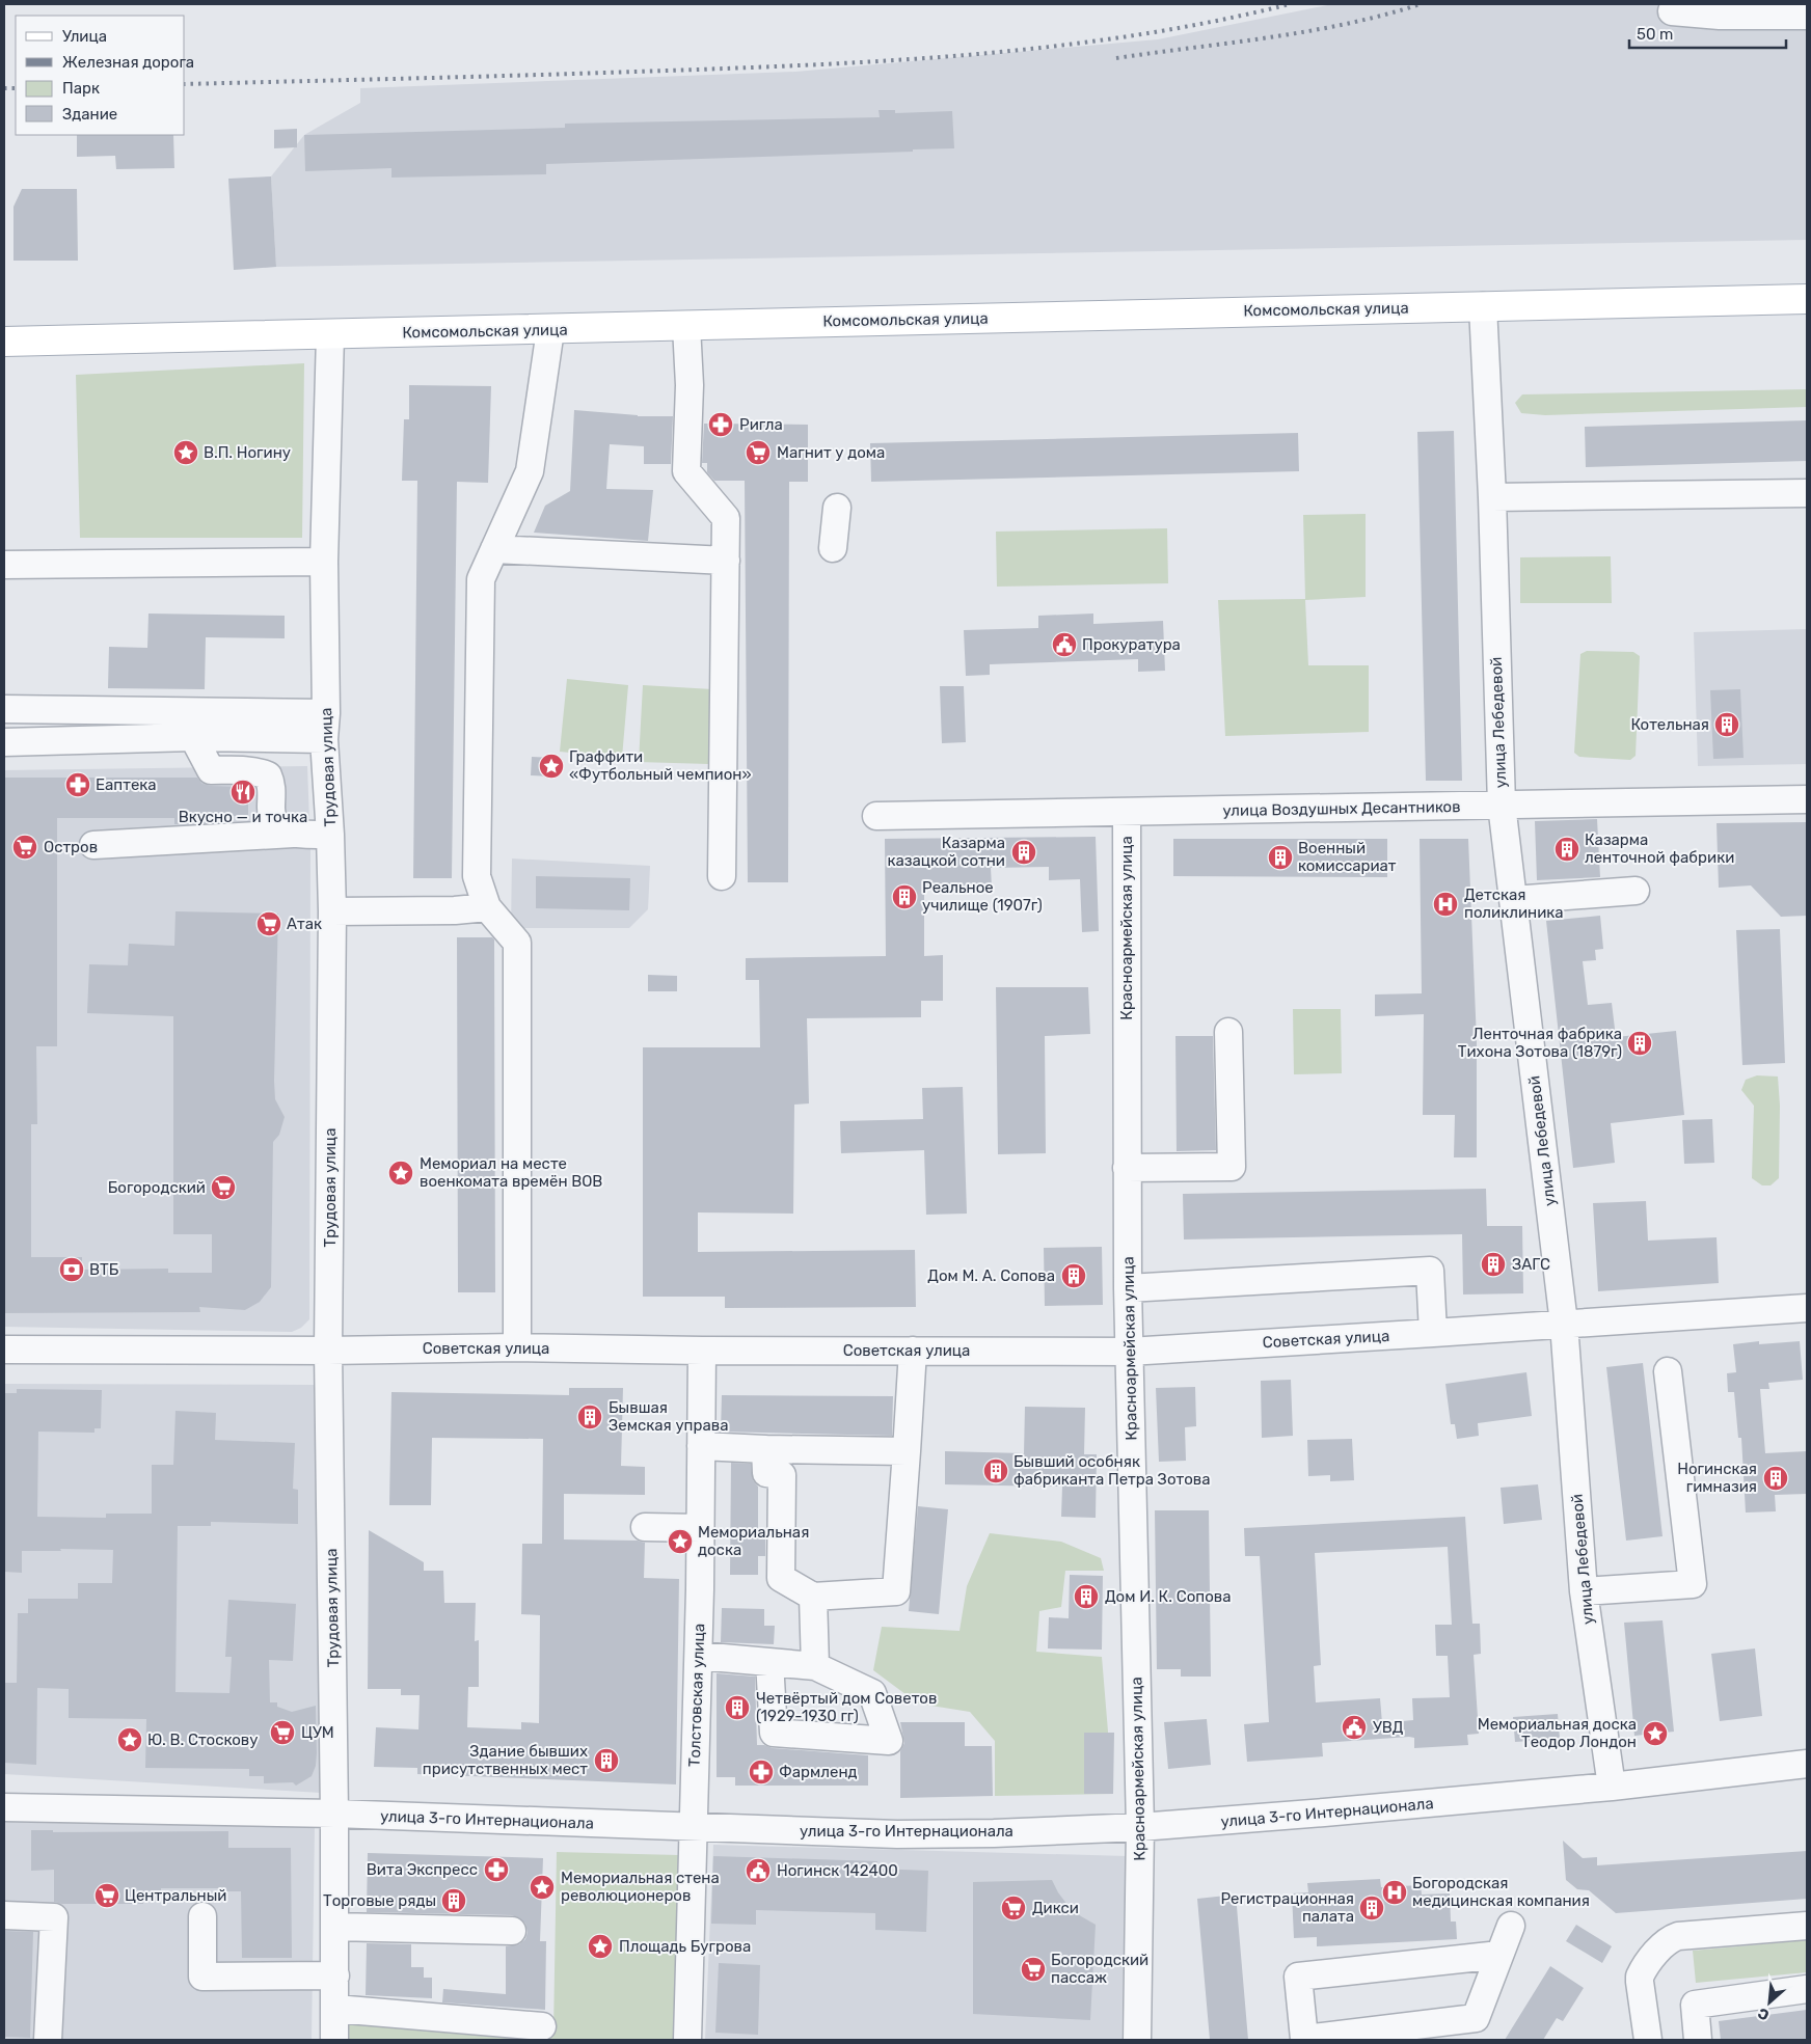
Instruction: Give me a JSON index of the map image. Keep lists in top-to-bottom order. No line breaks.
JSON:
{"streets":{"main road":["Комсомольская улица"],"street":["улица Лебедевой","Трудовая улица","улица Воздушных Десантников","Красноармейская улица","Советская улица","Толстовская улица","улица 3-го Интернационала"]},"crossings":[["Комсомольская улица","улица Лебедевой"],["Комсомольская улица","Трудовая улица"],["улица Лебедевой","улица Воздушных Десантников"],["улица Лебедевой","Советская улица"],["улица Лебедевой","улица 3-го Интернационала"],["Трудовая улица","Советская улица"],["Трудовая улица","улица 3-го Интернационала"],["улица Воздушных Десантников","Красноармейская улица"],["Красноармейская улица","Советская улица"],["Красноармейская улица","улица 3-го Интернационала"],["Советская улица","Толстовская улица"],["Толстовская улица","улица 3-го Интернационала"]],"places":{"pharmacy":["Ригла","Еаптека","Фармленд","Вита Экспресс"],"place":["В.П. Ногину","Граффити «Футбольный чемпион»","Мемориал на месте военкомата времён ВОВ","Мемориальная доска","Мемориальная доска Теодор Лондон","Ю. В. Стоскову","Мемориальная стена революционеров","Площадь Бугрова"],"supermarket":["Магнит у дома","Остров","Атак","Богородский","ЦУМ","Центральный","Дикси","Богородский пассаж"],"public building":["Прокуратура","УВД","Ногинск 142400"],"building":["Котельная","Казарма ленточной фабрики","Казарма казацкой сотни","Военный комиссариат","Реальное училище (1907г)","Ленточная фабрика Тихона Зотова (1879г)","ЗАГС","Дом М. А. Сопова","Бывшая Земская управа","Бывший особняк фабриканта Петра Зотова","Ногинская гимназия","Дом И. К. Сопова","Четвёртый дом Советов (1929-1930 гг)","Здание бывших присутственных мест","Торговые ряды","Регистрационная палата"],"restaurant":["Вкусно — и точка"],"hospital":["Детская поликлиника","Богородская медицинская компания"],"bank":["ВТБ"]},"legend":["Улица","Железная дорога","Парк","Здание"],"scale_bar":"50 m","north":"bottom left"}
